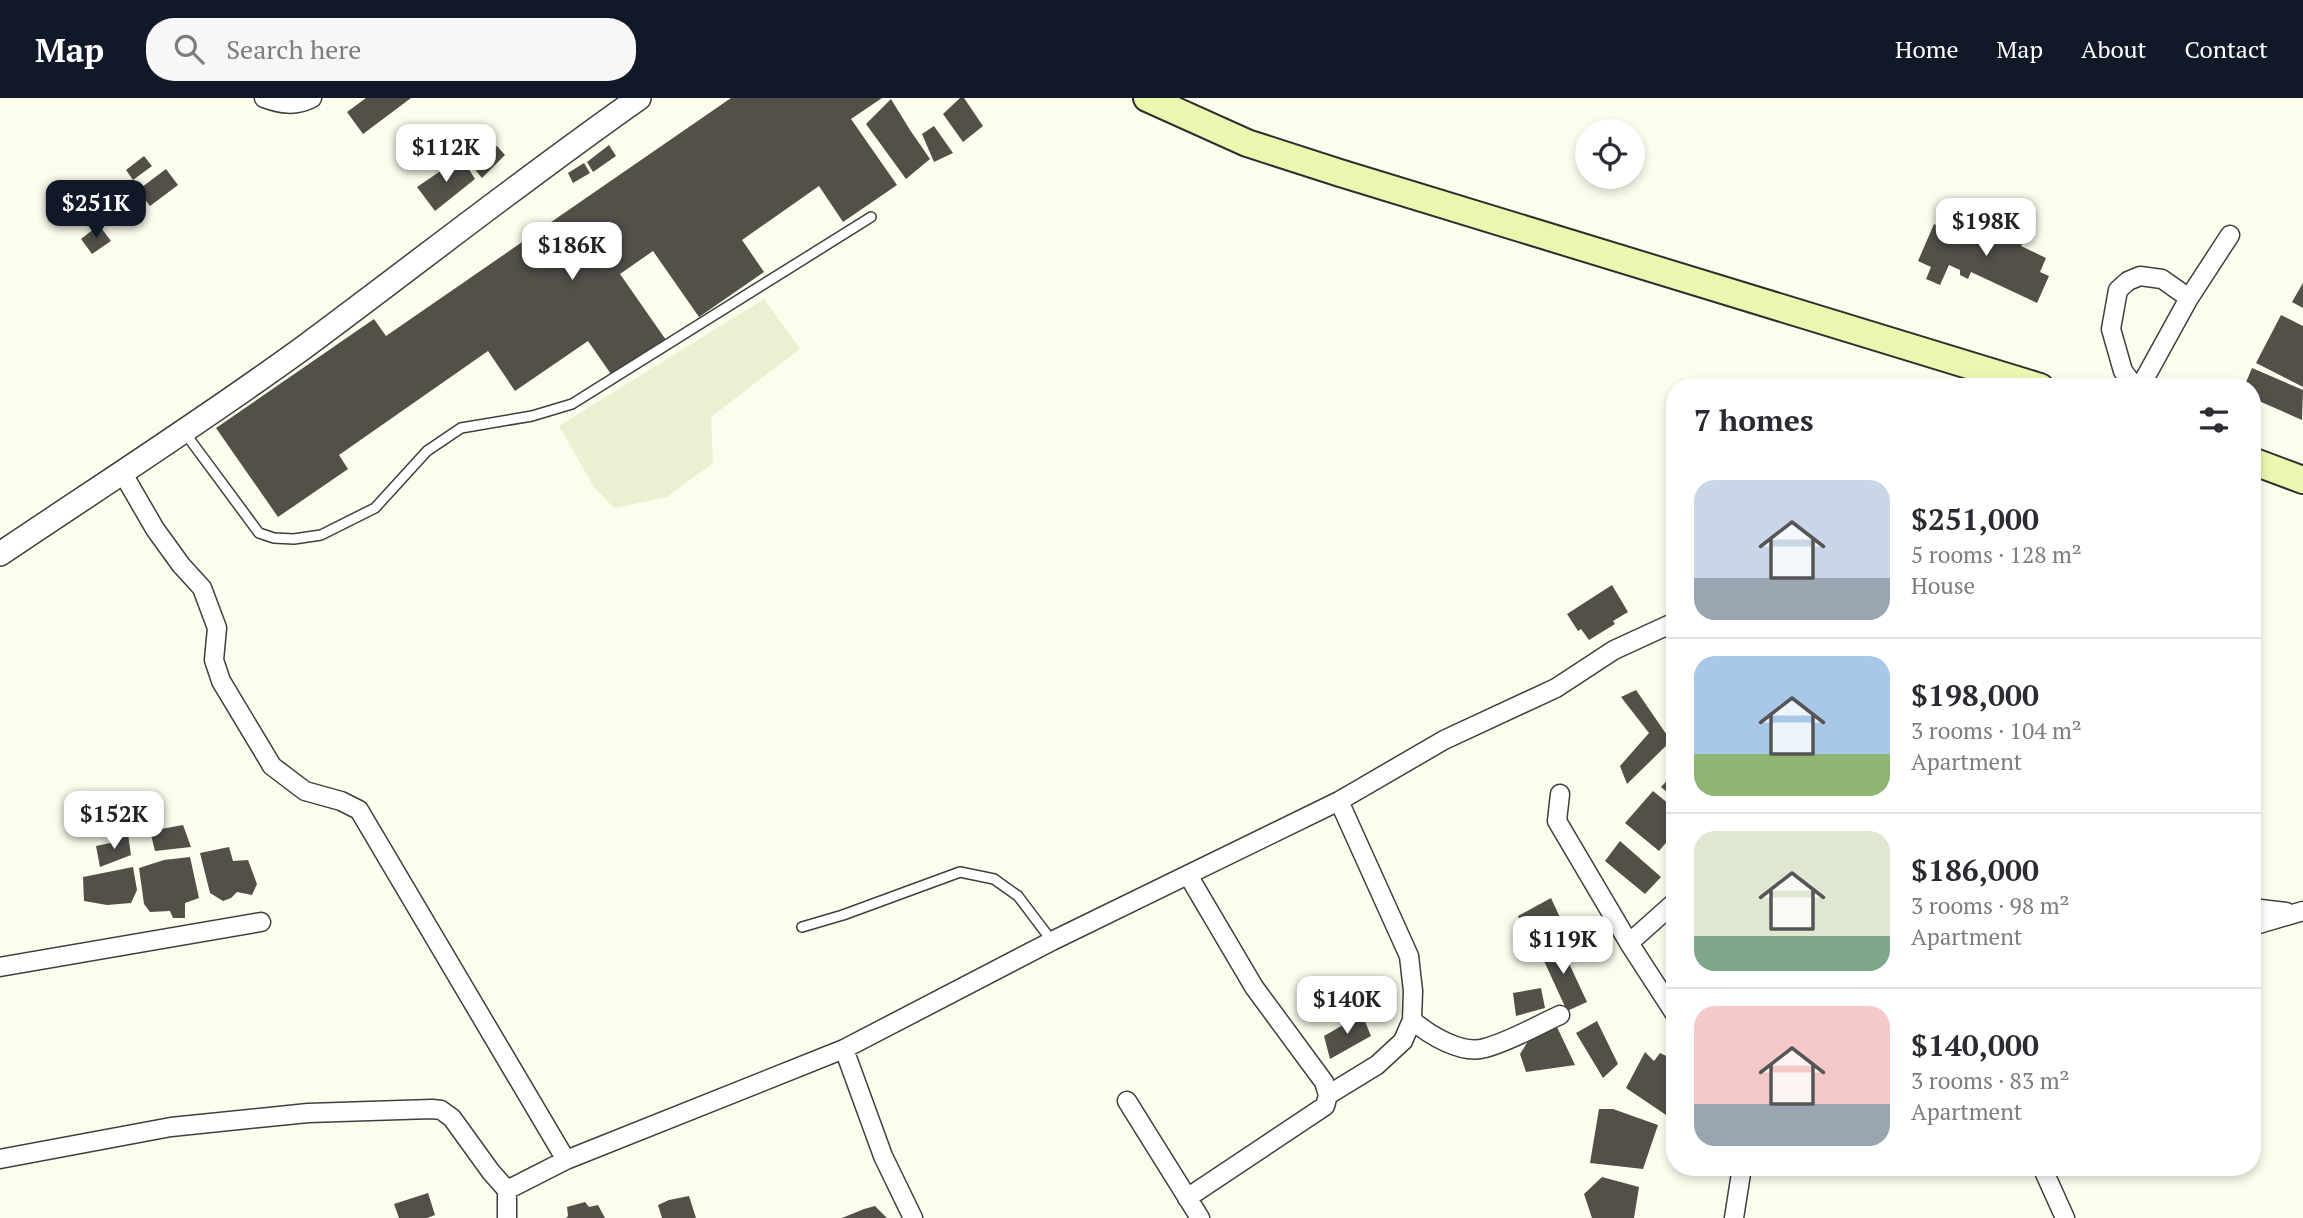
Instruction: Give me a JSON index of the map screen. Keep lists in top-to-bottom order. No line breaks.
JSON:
{"page":{"header":"Map","search":"Search here","nav":["Home","Map","About","Contact"],"price":["$112K","$251K","$198K","$186K","$152K","$119K","$140K"],"heading":"7 homes","list":[{"name":"$251,000","note":"5 rooms · 128 m² · House"},{"name":"$198,000","note":"3 rooms · 104 m² · Apartment"},{"name":"$186,000","note":"3 rooms · 98 m² · Apartment"},{"name":"$140,000","note":"3 rooms · 83 m² · Apartment"}]}}
